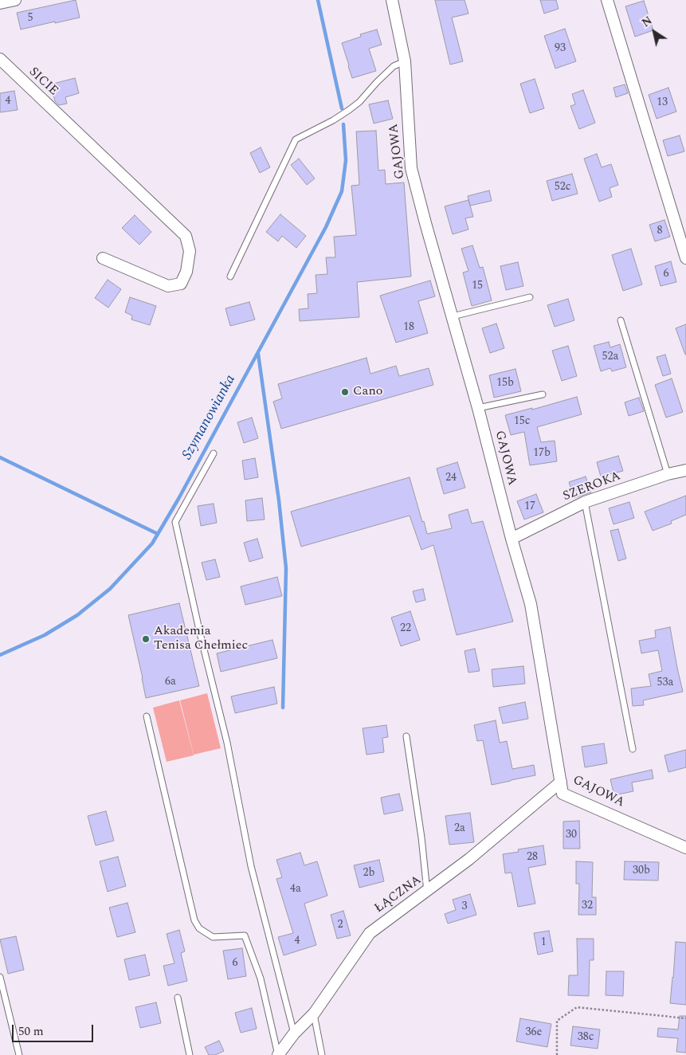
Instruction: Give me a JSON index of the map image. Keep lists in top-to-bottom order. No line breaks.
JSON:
{"streets":{"street":["SICIE","GAJOWA","SZEROKA","ŁĄCZNA"]},"crossings":[["GAJOWA","SZEROKA"],["GAJOWA","ŁĄCZNA"]],"water":["Szymanowianka"],"places":["Cano","Akademia Tenisa Chełmiec"],"house_numbers":["5","93","4","13","52c","8","6","15","18","52a","15b","15c","17b","24","17","22","6a","53a","2a","30","28","30b","2b","4a","32","3","2","4","1","6","36e","38c"],"scale_bar":"50 m","north":"top left"}
